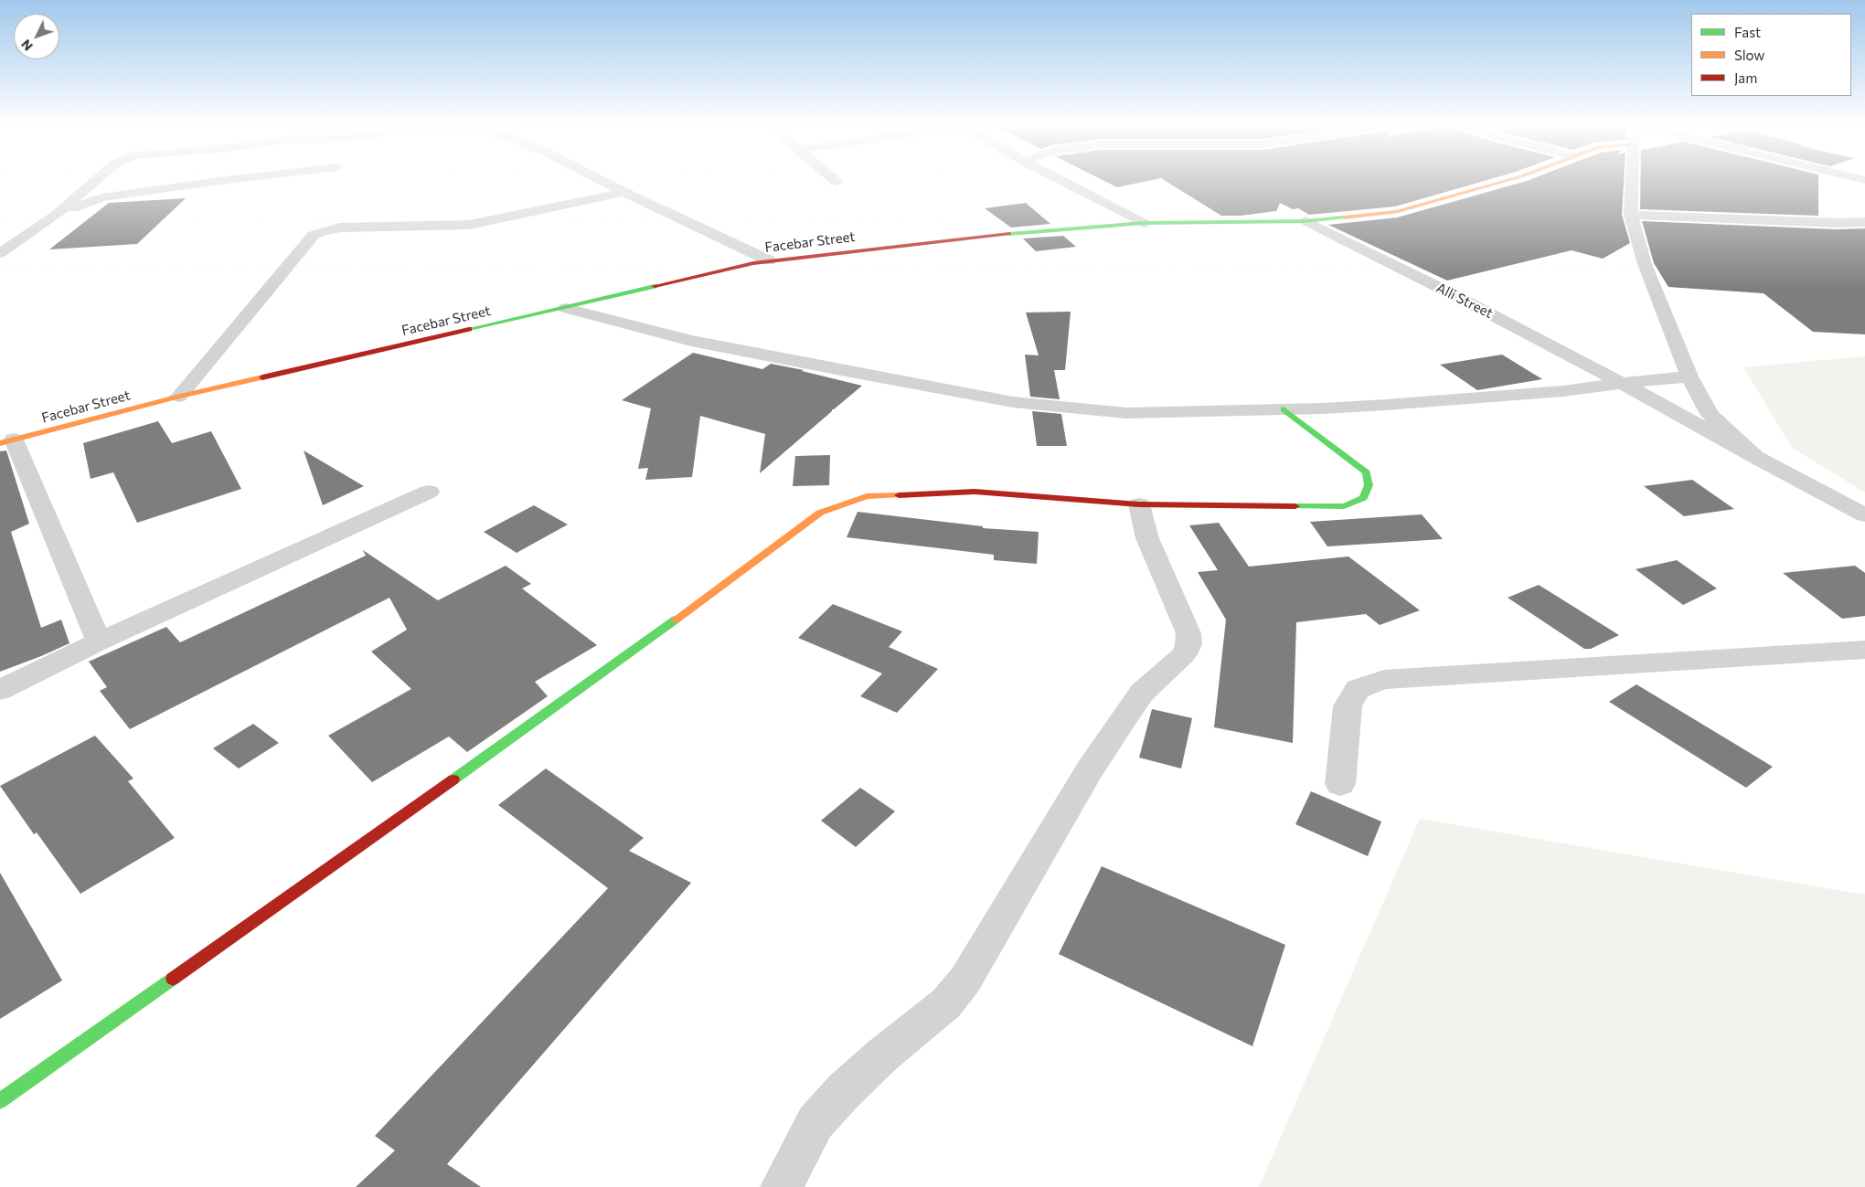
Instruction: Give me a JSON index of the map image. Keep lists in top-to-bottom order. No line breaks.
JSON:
{"streets":{"street":["Facebar Street","Alli Street"]},"crossings":[["Facebar Street","Alli Street"]],"legend":["Fast","Slow","Jam"],"north":"bottom left"}
